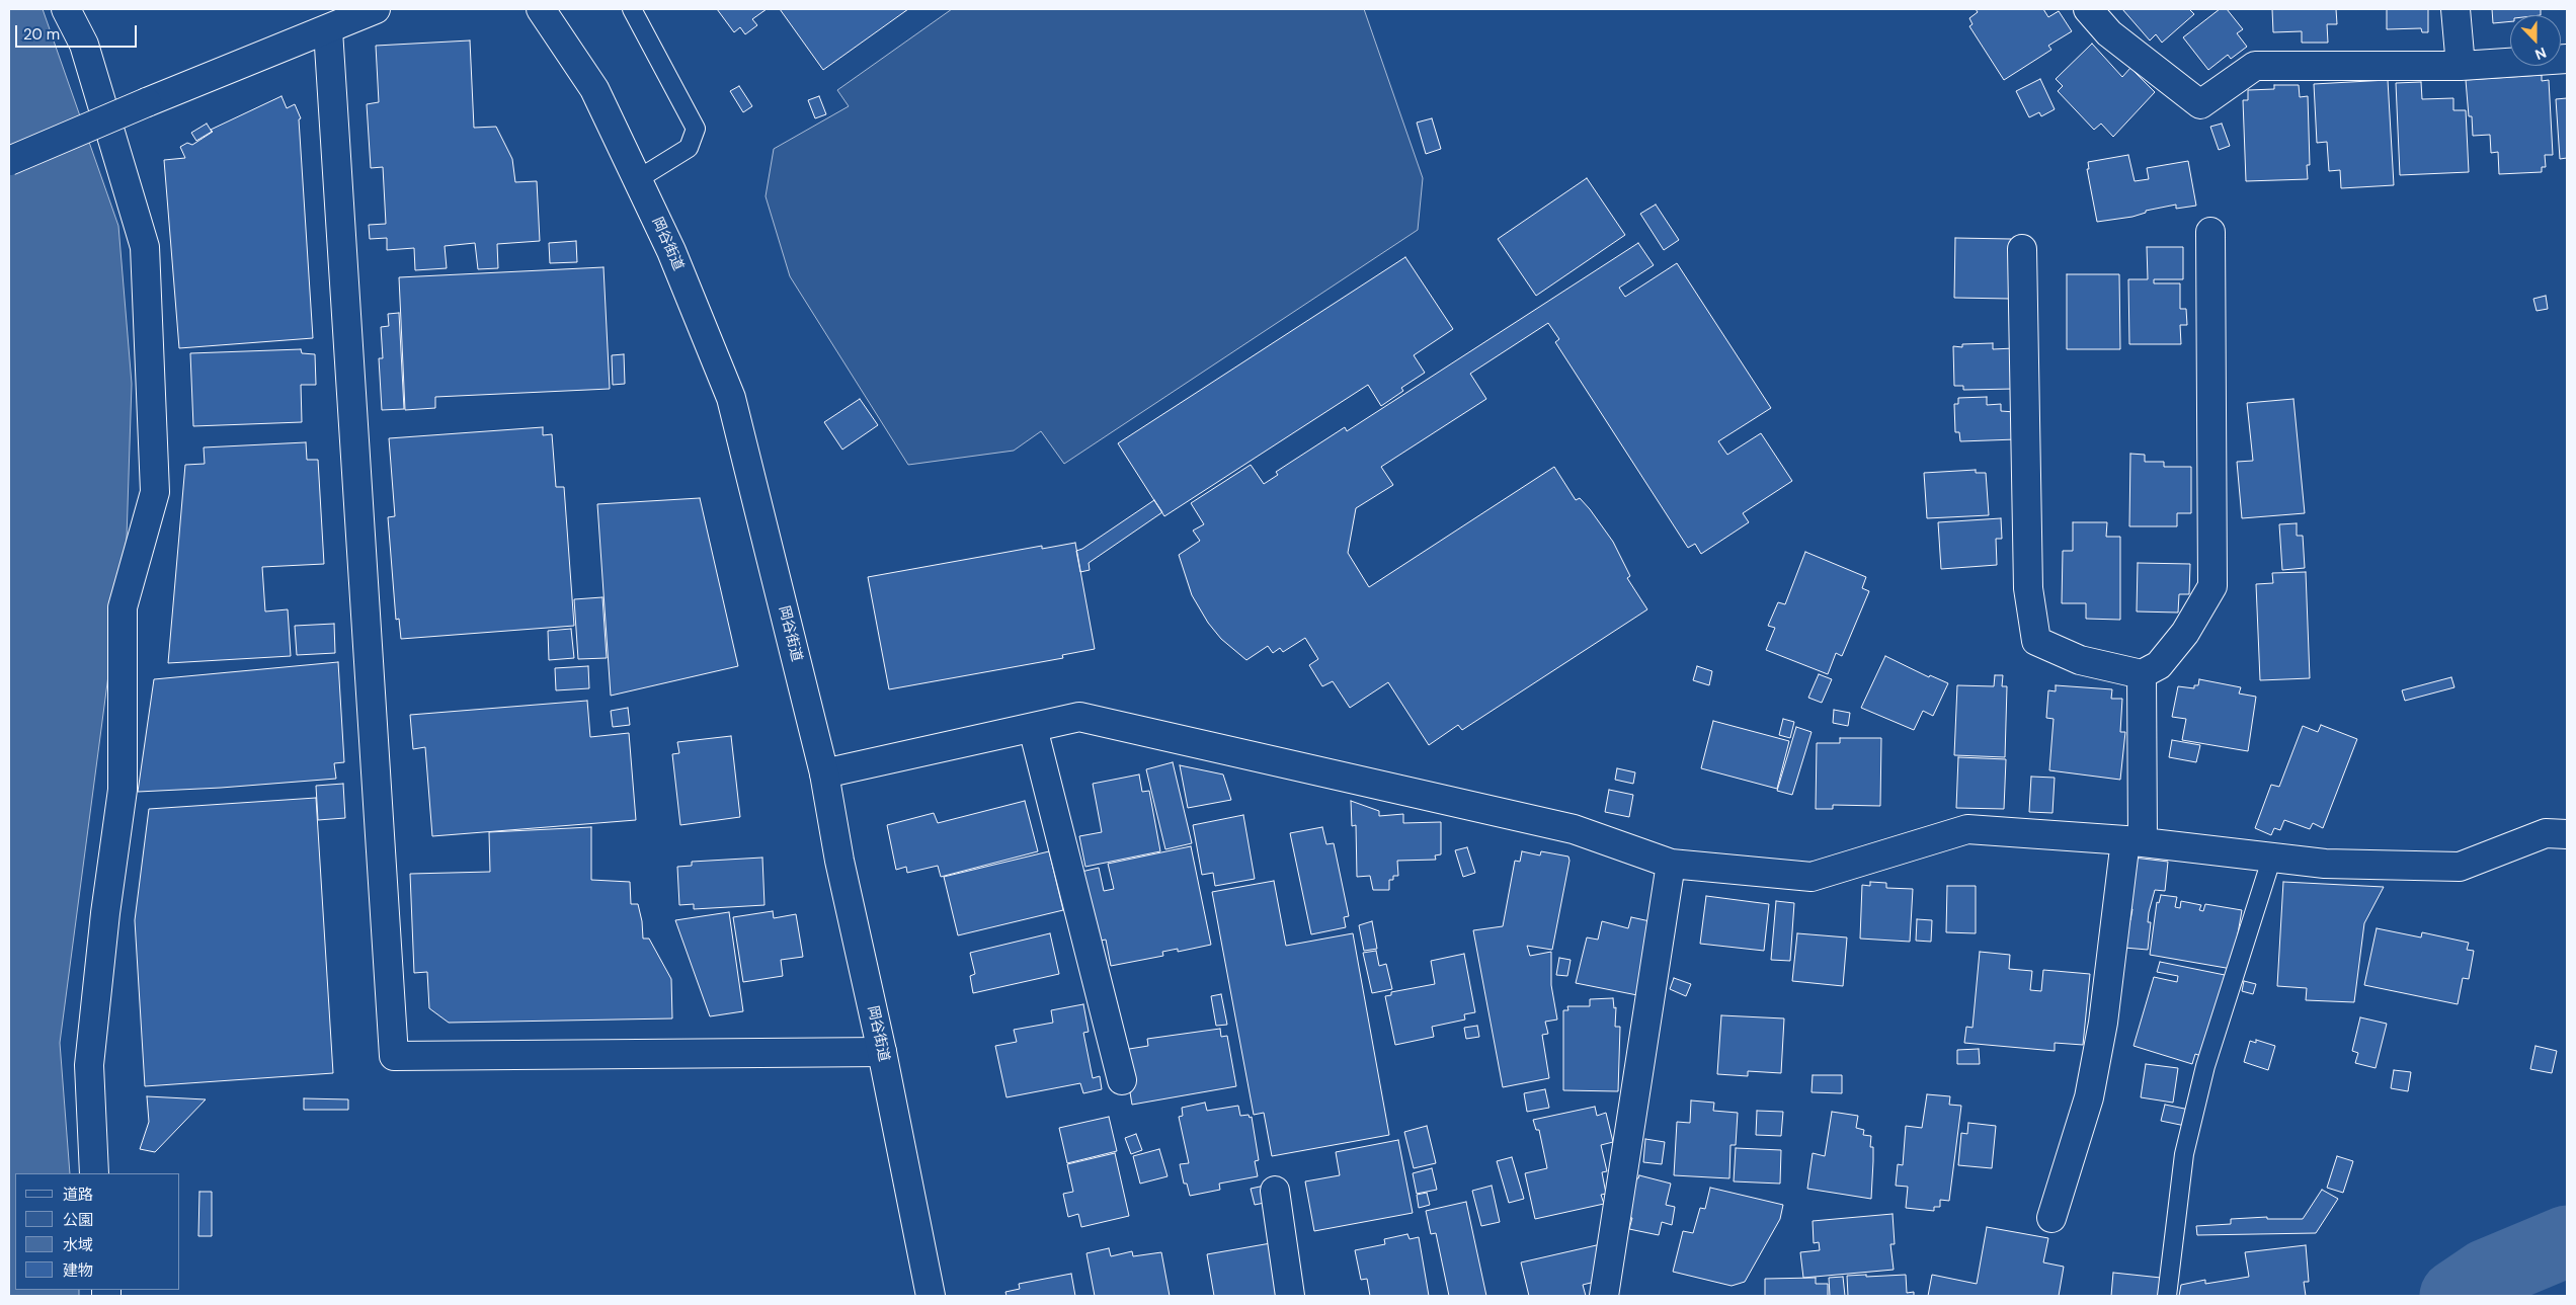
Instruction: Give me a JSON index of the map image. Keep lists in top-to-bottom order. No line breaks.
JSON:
{"streets":{"street":["岡谷街道"]},"legend":["道路","公園","水域","建物"],"scale_bar":"20 m","north":"bottom"}
